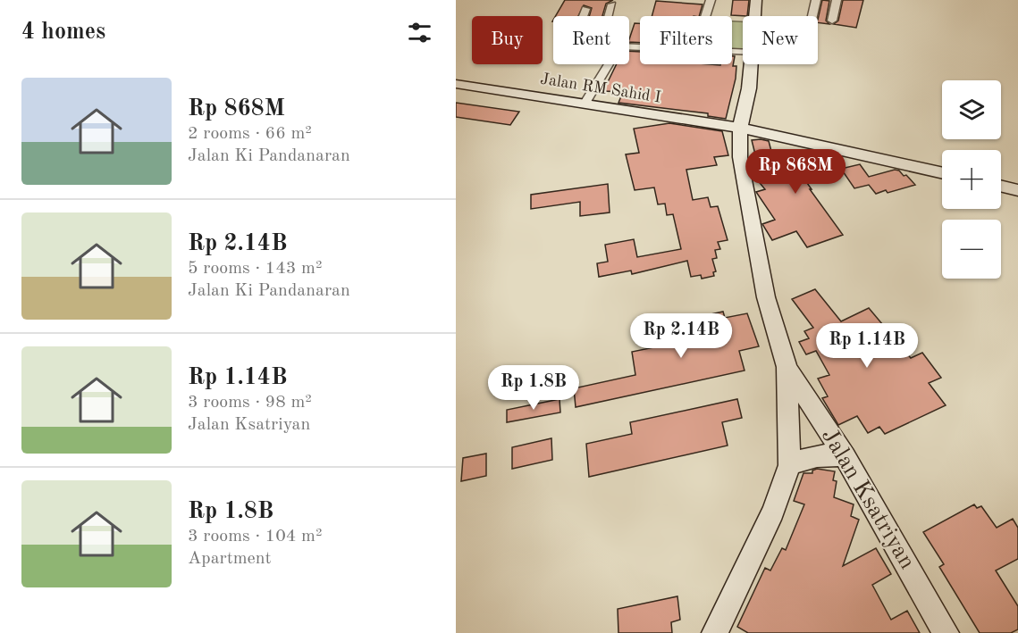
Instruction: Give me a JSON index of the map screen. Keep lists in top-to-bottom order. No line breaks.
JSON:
{"streets":{"street":["Jalan RM Sahid I","Jalan Ksatriyan"]},"page":{"heading":"4 homes","chip":["Buy","Rent","Filters","New"],"list":[{"name":"Rp 868M","note":"2 rooms · 66 m² · Jalan Ki Pandanaran"},{"name":"Rp 2.14B","note":"5 rooms · 143 m² · Jalan Ki Pandanaran"},{"name":"Rp 1.14B","note":"3 rooms · 98 m² · Jalan Ksatriyan"},{"name":"Rp 1.8B","note":"3 rooms · 104 m² · Apartment"}],"map_buttons":["+","−"],"price":["Rp 868M","Rp 2.14B","Rp 1.14B","Rp 1.8B"]}}
